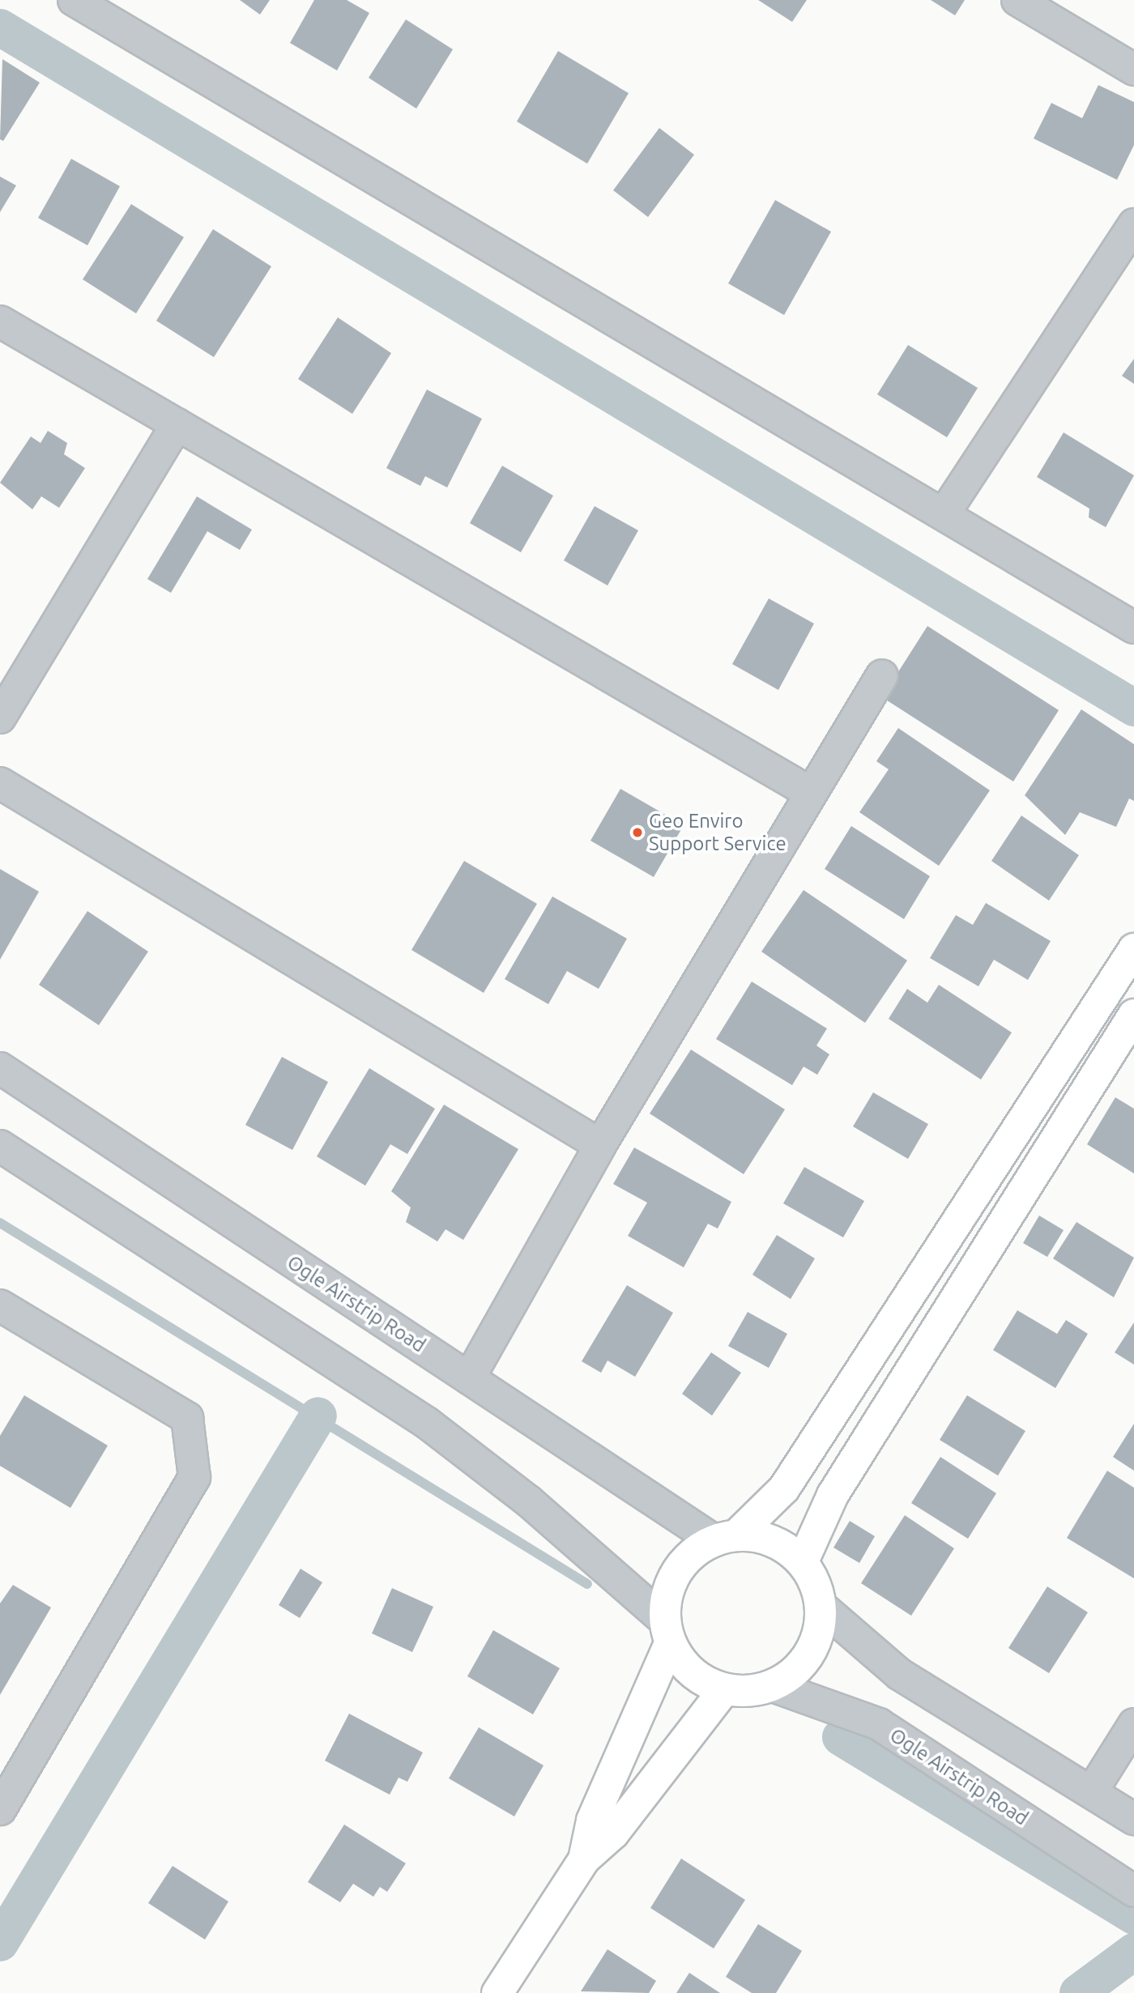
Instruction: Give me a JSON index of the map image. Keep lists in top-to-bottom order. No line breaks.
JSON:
{"streets":{"street":["Ogle Airstrip Road"]},"places":["Geo Enviro Support Service"]}
